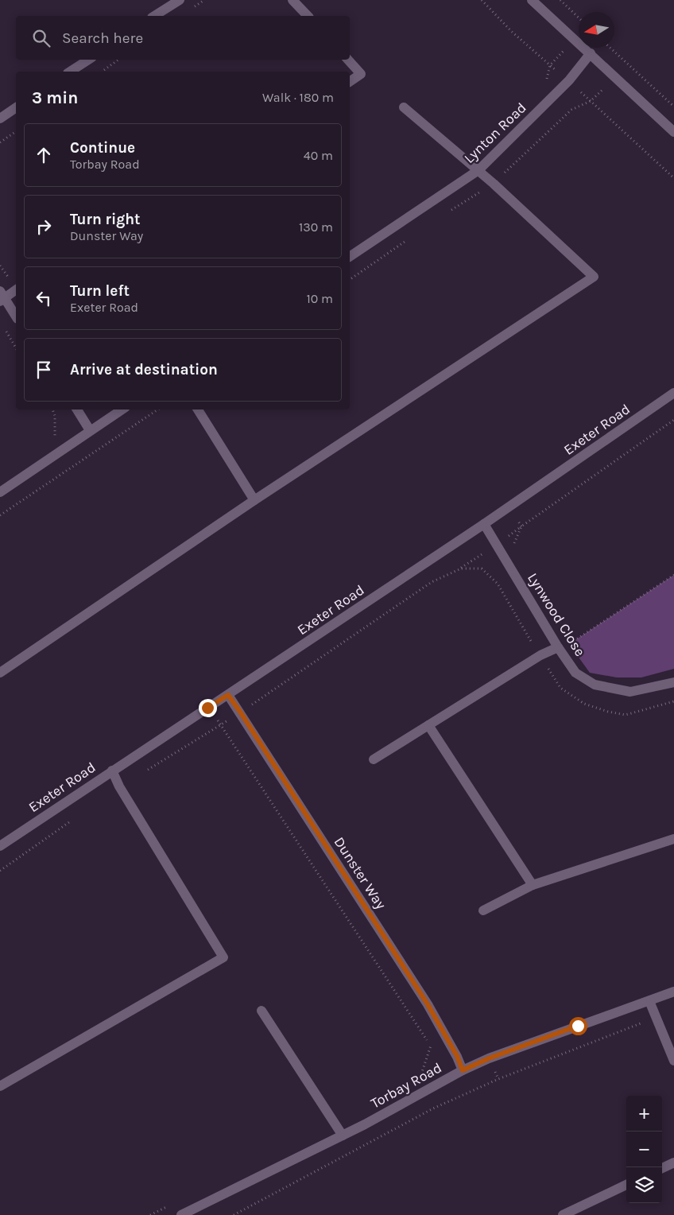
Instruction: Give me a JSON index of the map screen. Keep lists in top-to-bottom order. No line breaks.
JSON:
{"streets":{"street":["Lynton Road","Exeter Road","Lynwood Close","Dunster Way","Torbay Road"]},"crossings":[["Exeter Road","Lynwood Close"],["Exeter Road","Dunster Way"],["Dunster Way","Torbay Road"]],"north":"left","page":{"search":"Search here","heading":["3 min","Walk · 180 m"],"list":[["Continue","Torbay Road","40 m"],["Turn right","Dunster Way","130 m"],["Turn left","Exeter Road","10 m"],"Arrive at destination"],"map_buttons":["+","−"]}}
